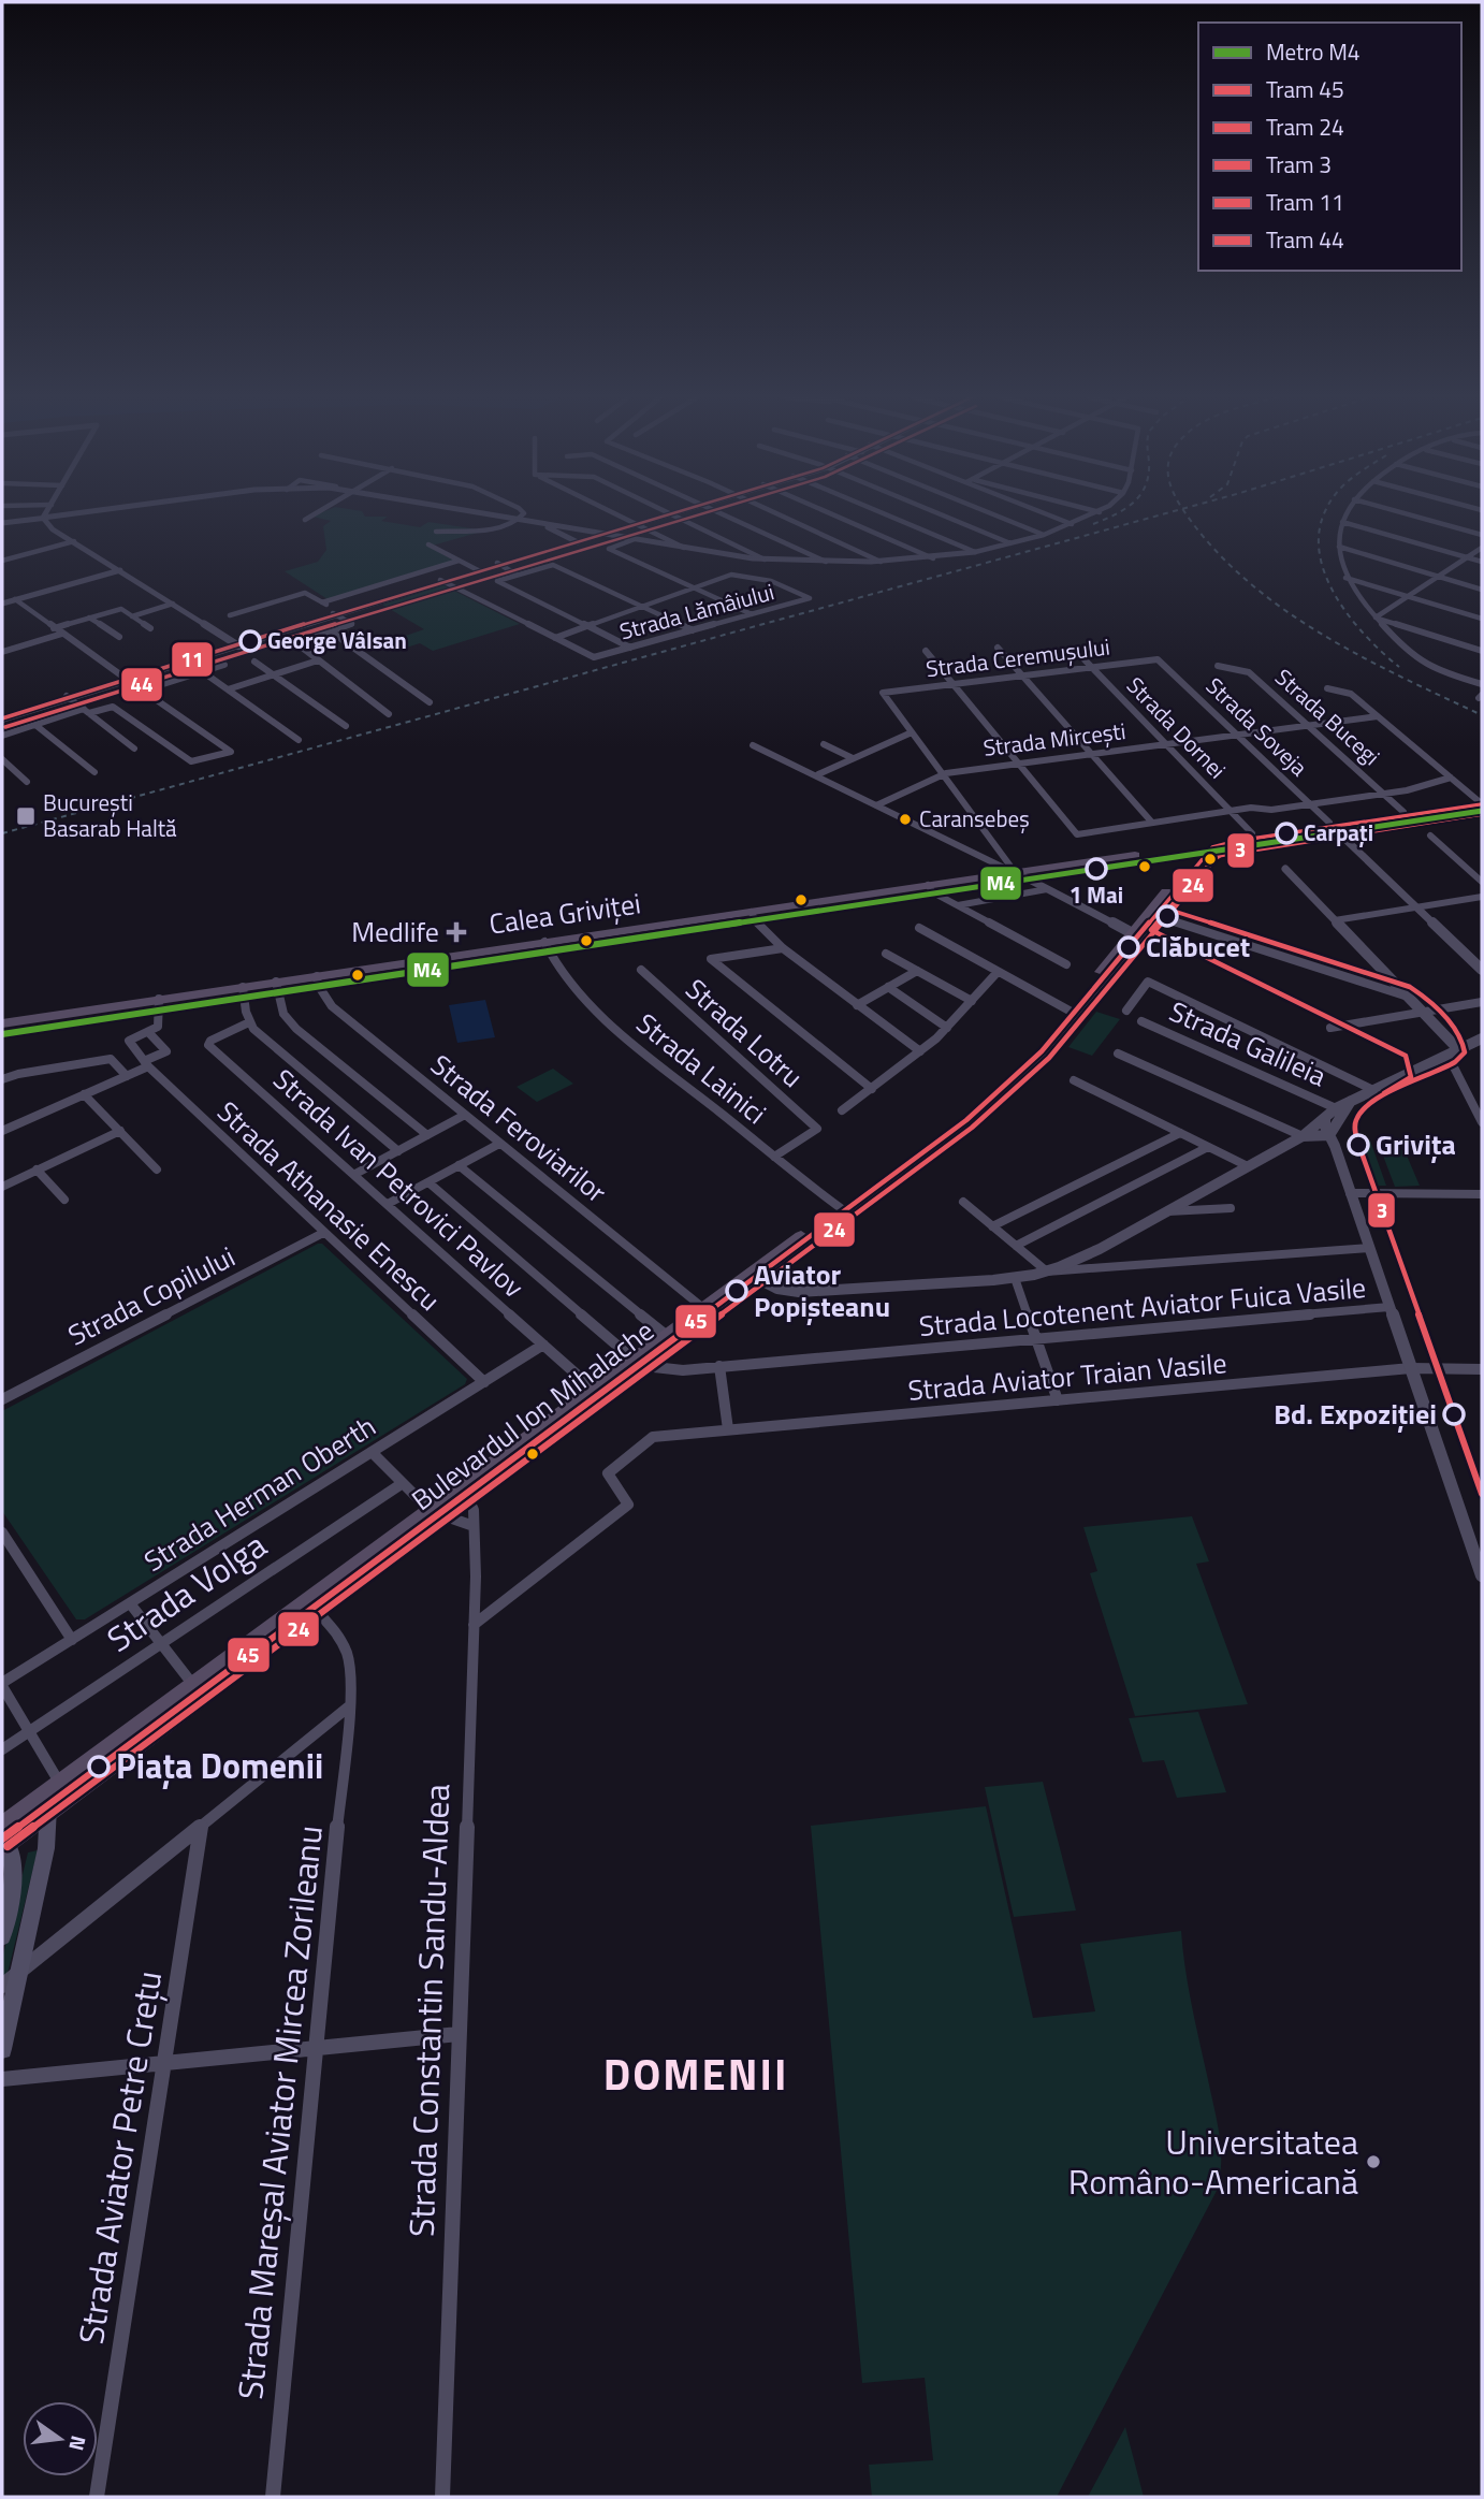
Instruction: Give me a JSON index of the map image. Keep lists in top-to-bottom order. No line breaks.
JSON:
{"streets":{"main road":["Calea Griviței","Bulevardul Ion Mihalache"],"street":["Strada Lămâiului","Strada Ceremușului","Strada Bucegi","Strada Soveja","Strada Dornei","Strada Mircești","Strada Lotru","Strada Galileia","Strada Lainici","Strada Feroviarilor","Strada Ivan Petrovici Pavlov","Strada Athanasie Enescu","Strada Copilului","Strada Locotenent Aviator Fuica Vasile","Strada Aviator Traian Vasile","Strada Herman Oberth","Strada Volga","Strada Constantin Sandu-Aldea","Strada Mareșal Aviator Mircea Zorileanu","Strada Aviator Petre Crețu"]},"crossings":[["Strada Ceremușului","Strada Soveja"],["Strada Ceremușului","Strada Dornei"],["Strada Bucegi","Strada Mircești"],["Strada Soveja","Strada Mircești"],["Strada Dornei","Strada Mircești"],["Calea Griviței","Strada Lainici"],["Calea Griviței","Strada Feroviarilor"],["Strada Lotru","Strada Lainici"],["Strada Lainici","Bulevardul Ion Mihalache"],["Strada Feroviarilor","Bulevardul Ion Mihalache"],["Strada Ivan Petrovici Pavlov","Bulevardul Ion Mihalache"],["Strada Ivan Petrovici Pavlov","Strada Herman Oberth"],["Strada Athanasie Enescu","Strada Copilului"],["Strada Athanasie Enescu","Strada Herman Oberth"],["Strada Locotenent Aviator Fuica Vasile","Bulevardul Ion Mihalache"],["Strada Aviator Traian Vasile","Strada Constantin Sandu-Aldea"],["Bulevardul Ion Mihalache","Strada Constantin Sandu-Aldea"],["Bulevardul Ion Mihalache","Strada Mareșal Aviator Mircea Zorileanu"]],"districts":["DOMENII"],"places":{"other":["George Vâlsan","Caransebeș","Carpați","1 Mai","Clăbucet","Grivița","Aviator Popișteanu","Bd. Expoziției","Piața Domenii","Universitatea Româno-Americană"],"transit":["București Basarab Haltă"],"health":["Medlife"]},"lines":["tram line 11","tram line 44","tram line 45","metro line M4","tram line 24","tram line 3"],"legend":["Metro M4","Tram 45","Tram 24","Tram 3","Tram 11","Tram 44"],"north":"right"}
